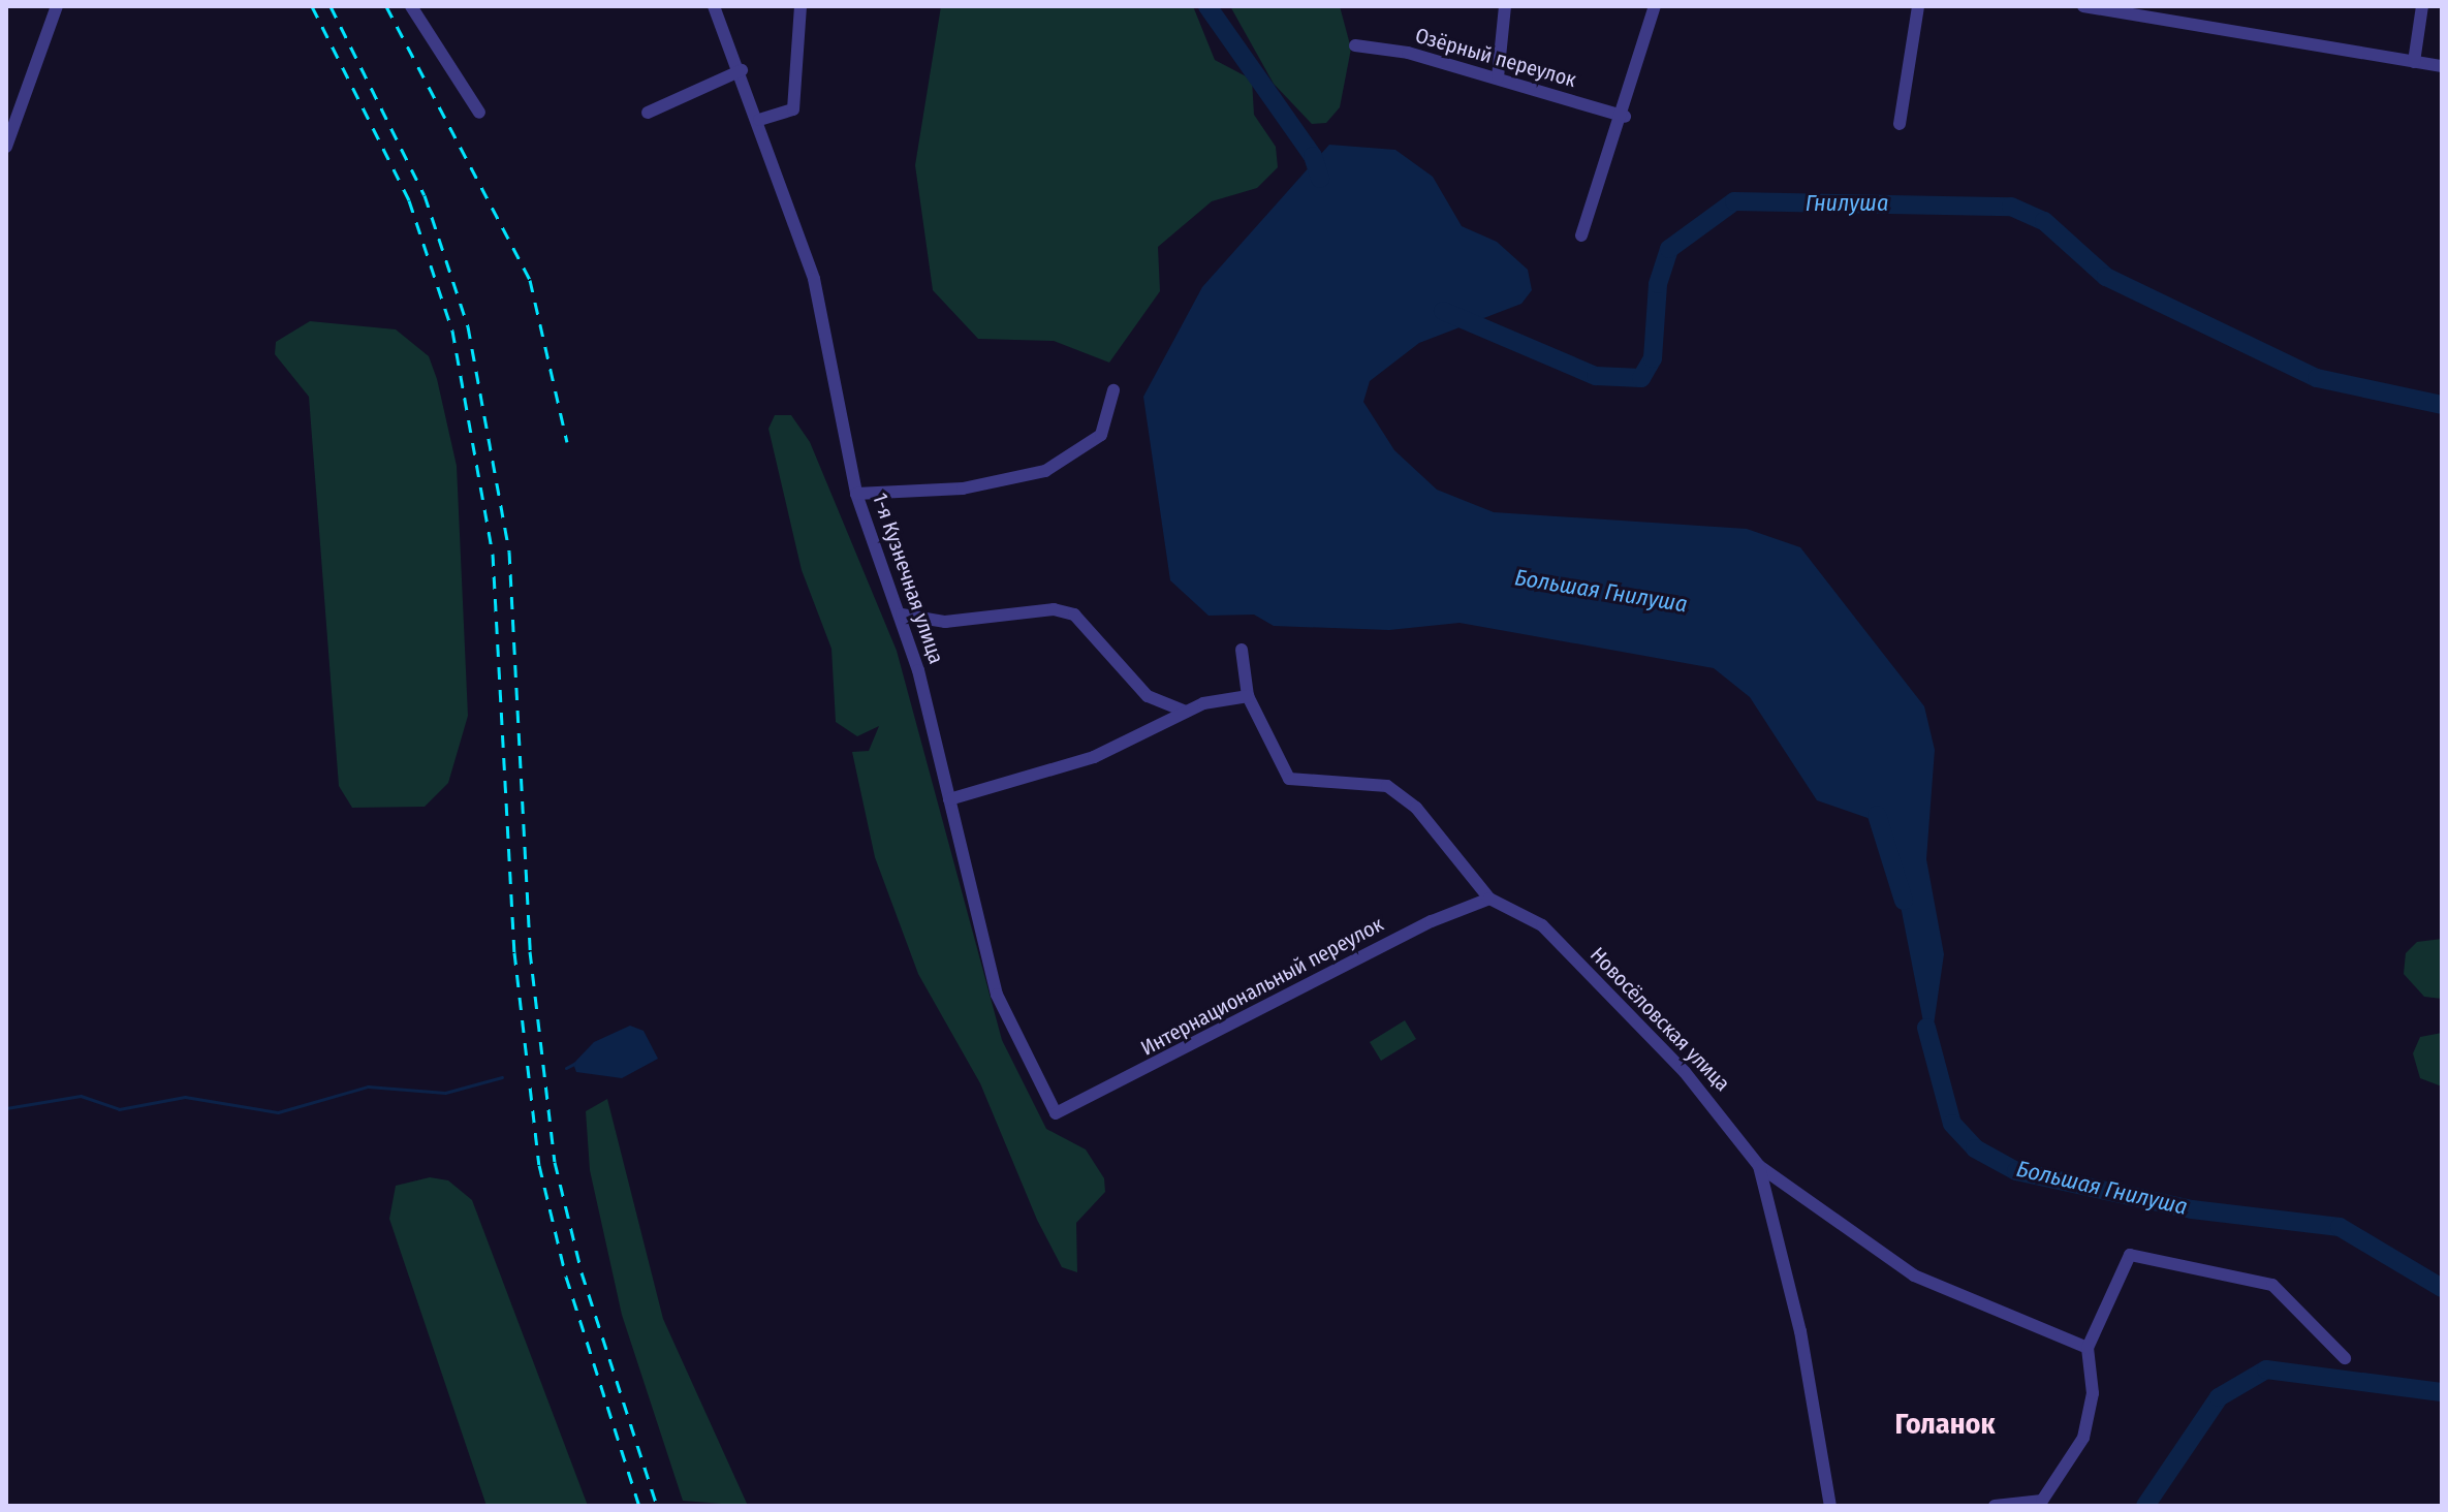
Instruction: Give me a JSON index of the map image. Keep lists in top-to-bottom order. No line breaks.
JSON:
{"streets":{"street":["Озёрный переулок","1-я Кузнечная улица","Интернациональный переулок","Новосёловская улица"]},"crossings":[["1-я Кузнечная улица","Интернациональный переулок"],["Интернациональный переулок","Новосёловская улица"]],"districts":["Голанок"],"water":["Гнилуша","Большая Гнилуша"]}
